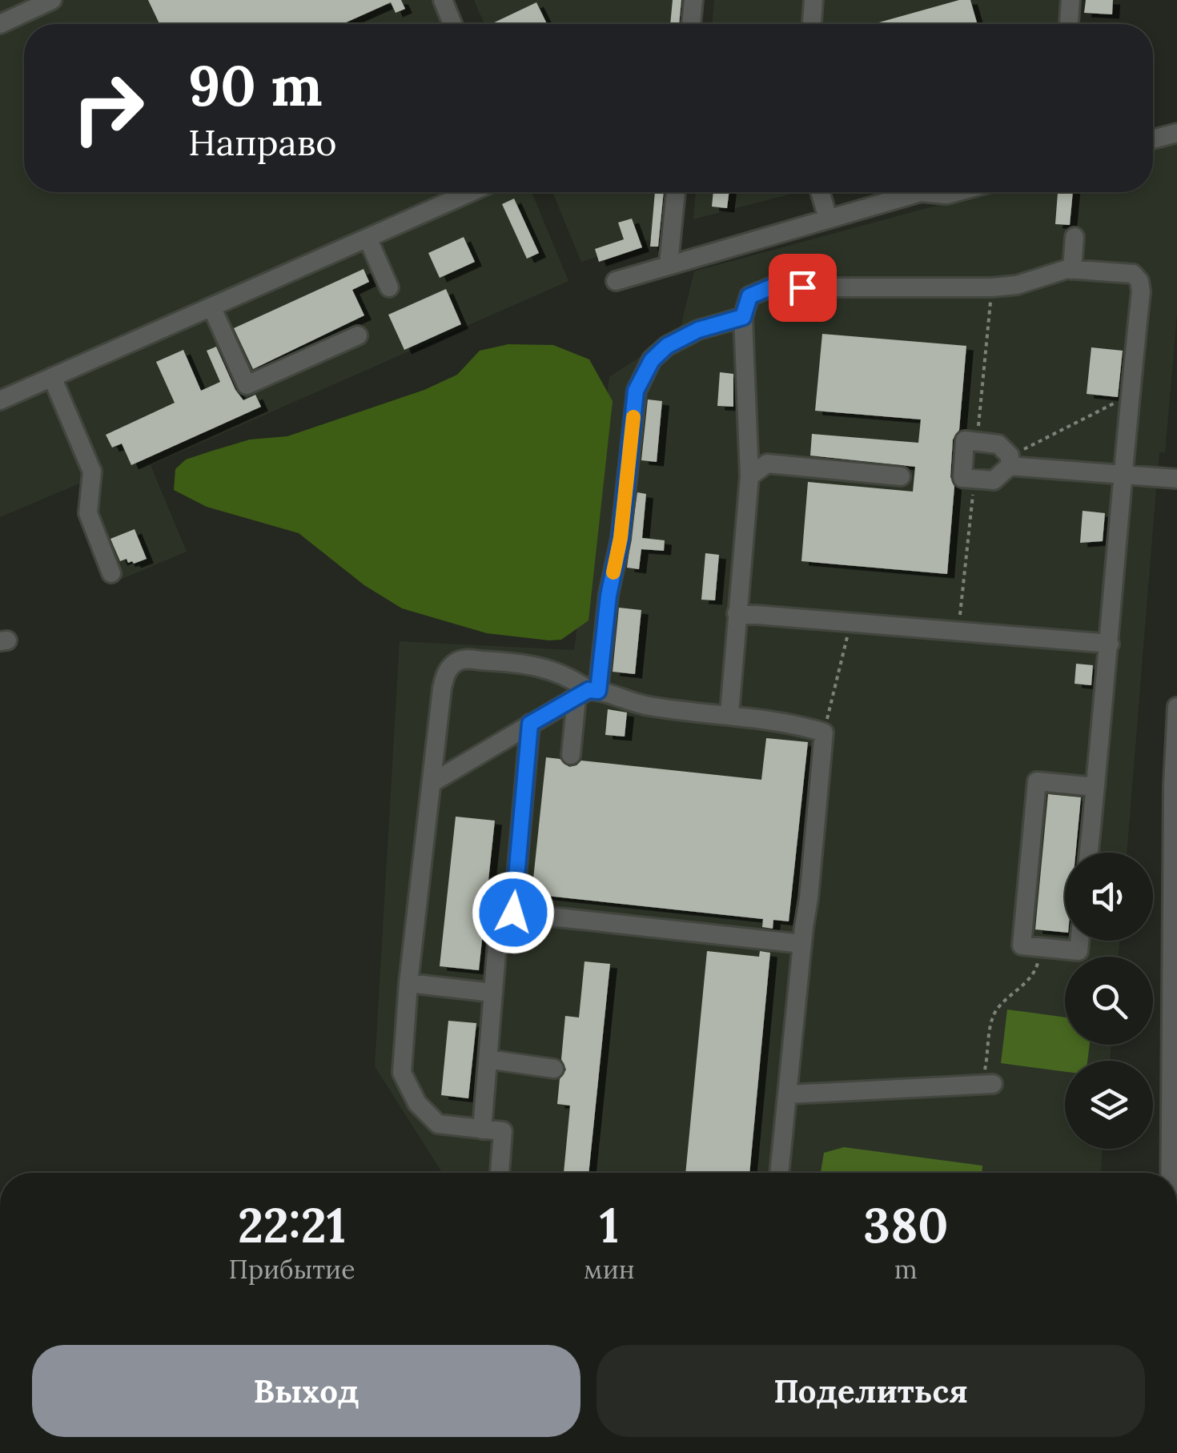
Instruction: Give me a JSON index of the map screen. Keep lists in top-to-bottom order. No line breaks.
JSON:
{"page":{"turn":["90 m","Направо"],"eta":["22:21","Прибытие","1","мин","380","m"],"buttons":["Выход","Поделиться"]}}
